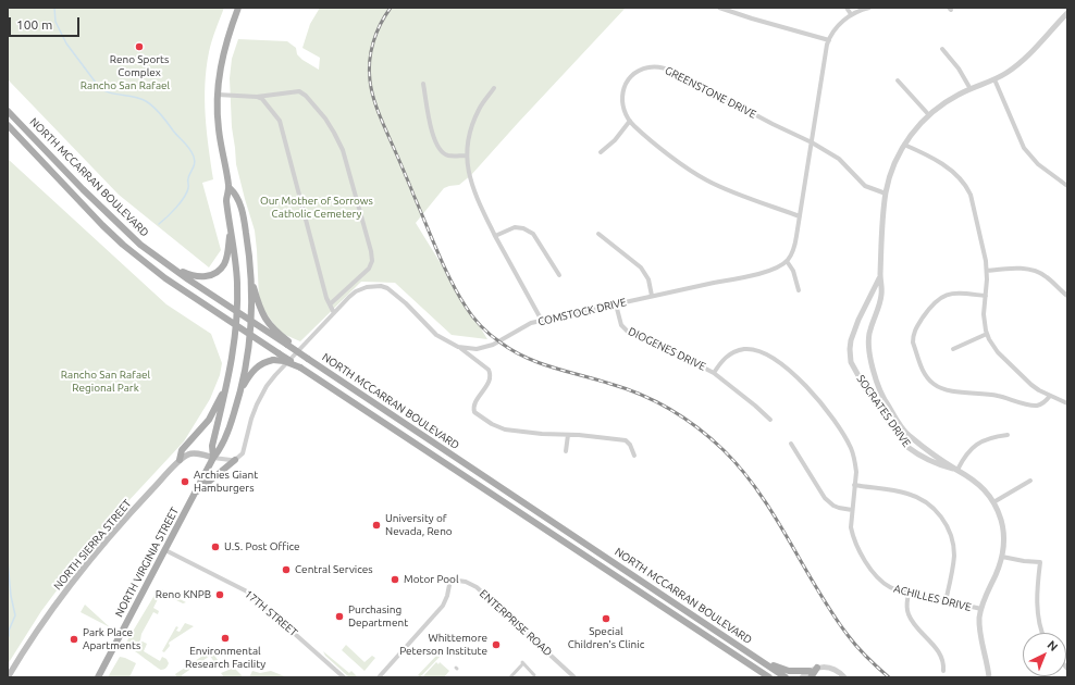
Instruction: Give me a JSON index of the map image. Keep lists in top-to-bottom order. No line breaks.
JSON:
{"streets":{"main road":["NORTH MCCARRAN BOULEVARD","NORTH SIERRA STREET","NORTH VIRGINIA STREET"],"street":["GREENSTONE DRIVE","COMSTOCK DRIVE","DIOGENES DRIVE","SOCRATES DRIVE","ACHILLES DRIVE","17TH STREET","ENTERPRISE ROAD"]},"crossings":[["GREENSTONE DRIVE","SOCRATES DRIVE"],["NORTH MCCARRAN BOULEVARD","NORTH VIRGINIA STREET"],["COMSTOCK DRIVE","DIOGENES DRIVE"],["DIOGENES DRIVE","ACHILLES DRIVE"],["SOCRATES DRIVE","ACHILLES DRIVE"],["NORTH SIERRA STREET","NORTH VIRGINIA STREET"],["NORTH VIRGINIA STREET","17TH STREET"]],"parks":["Rancho San Rafael","Our Mother of Sorrows Catholic Cemetery","Rancho San Rafael Regional Park"],"places":["Reno Sports Complex","Archies Giant Hamburgers","University of Nevada, Reno","U.S. Post Office","Central Services","Motor Pool","Reno KNPB","Purchasing Department","Special Children's Clinic","Environmental Research Facility","Park Place Apartments","Whittemore Peterson Institute"],"scale_bar":"100 m","north":"top right"}
